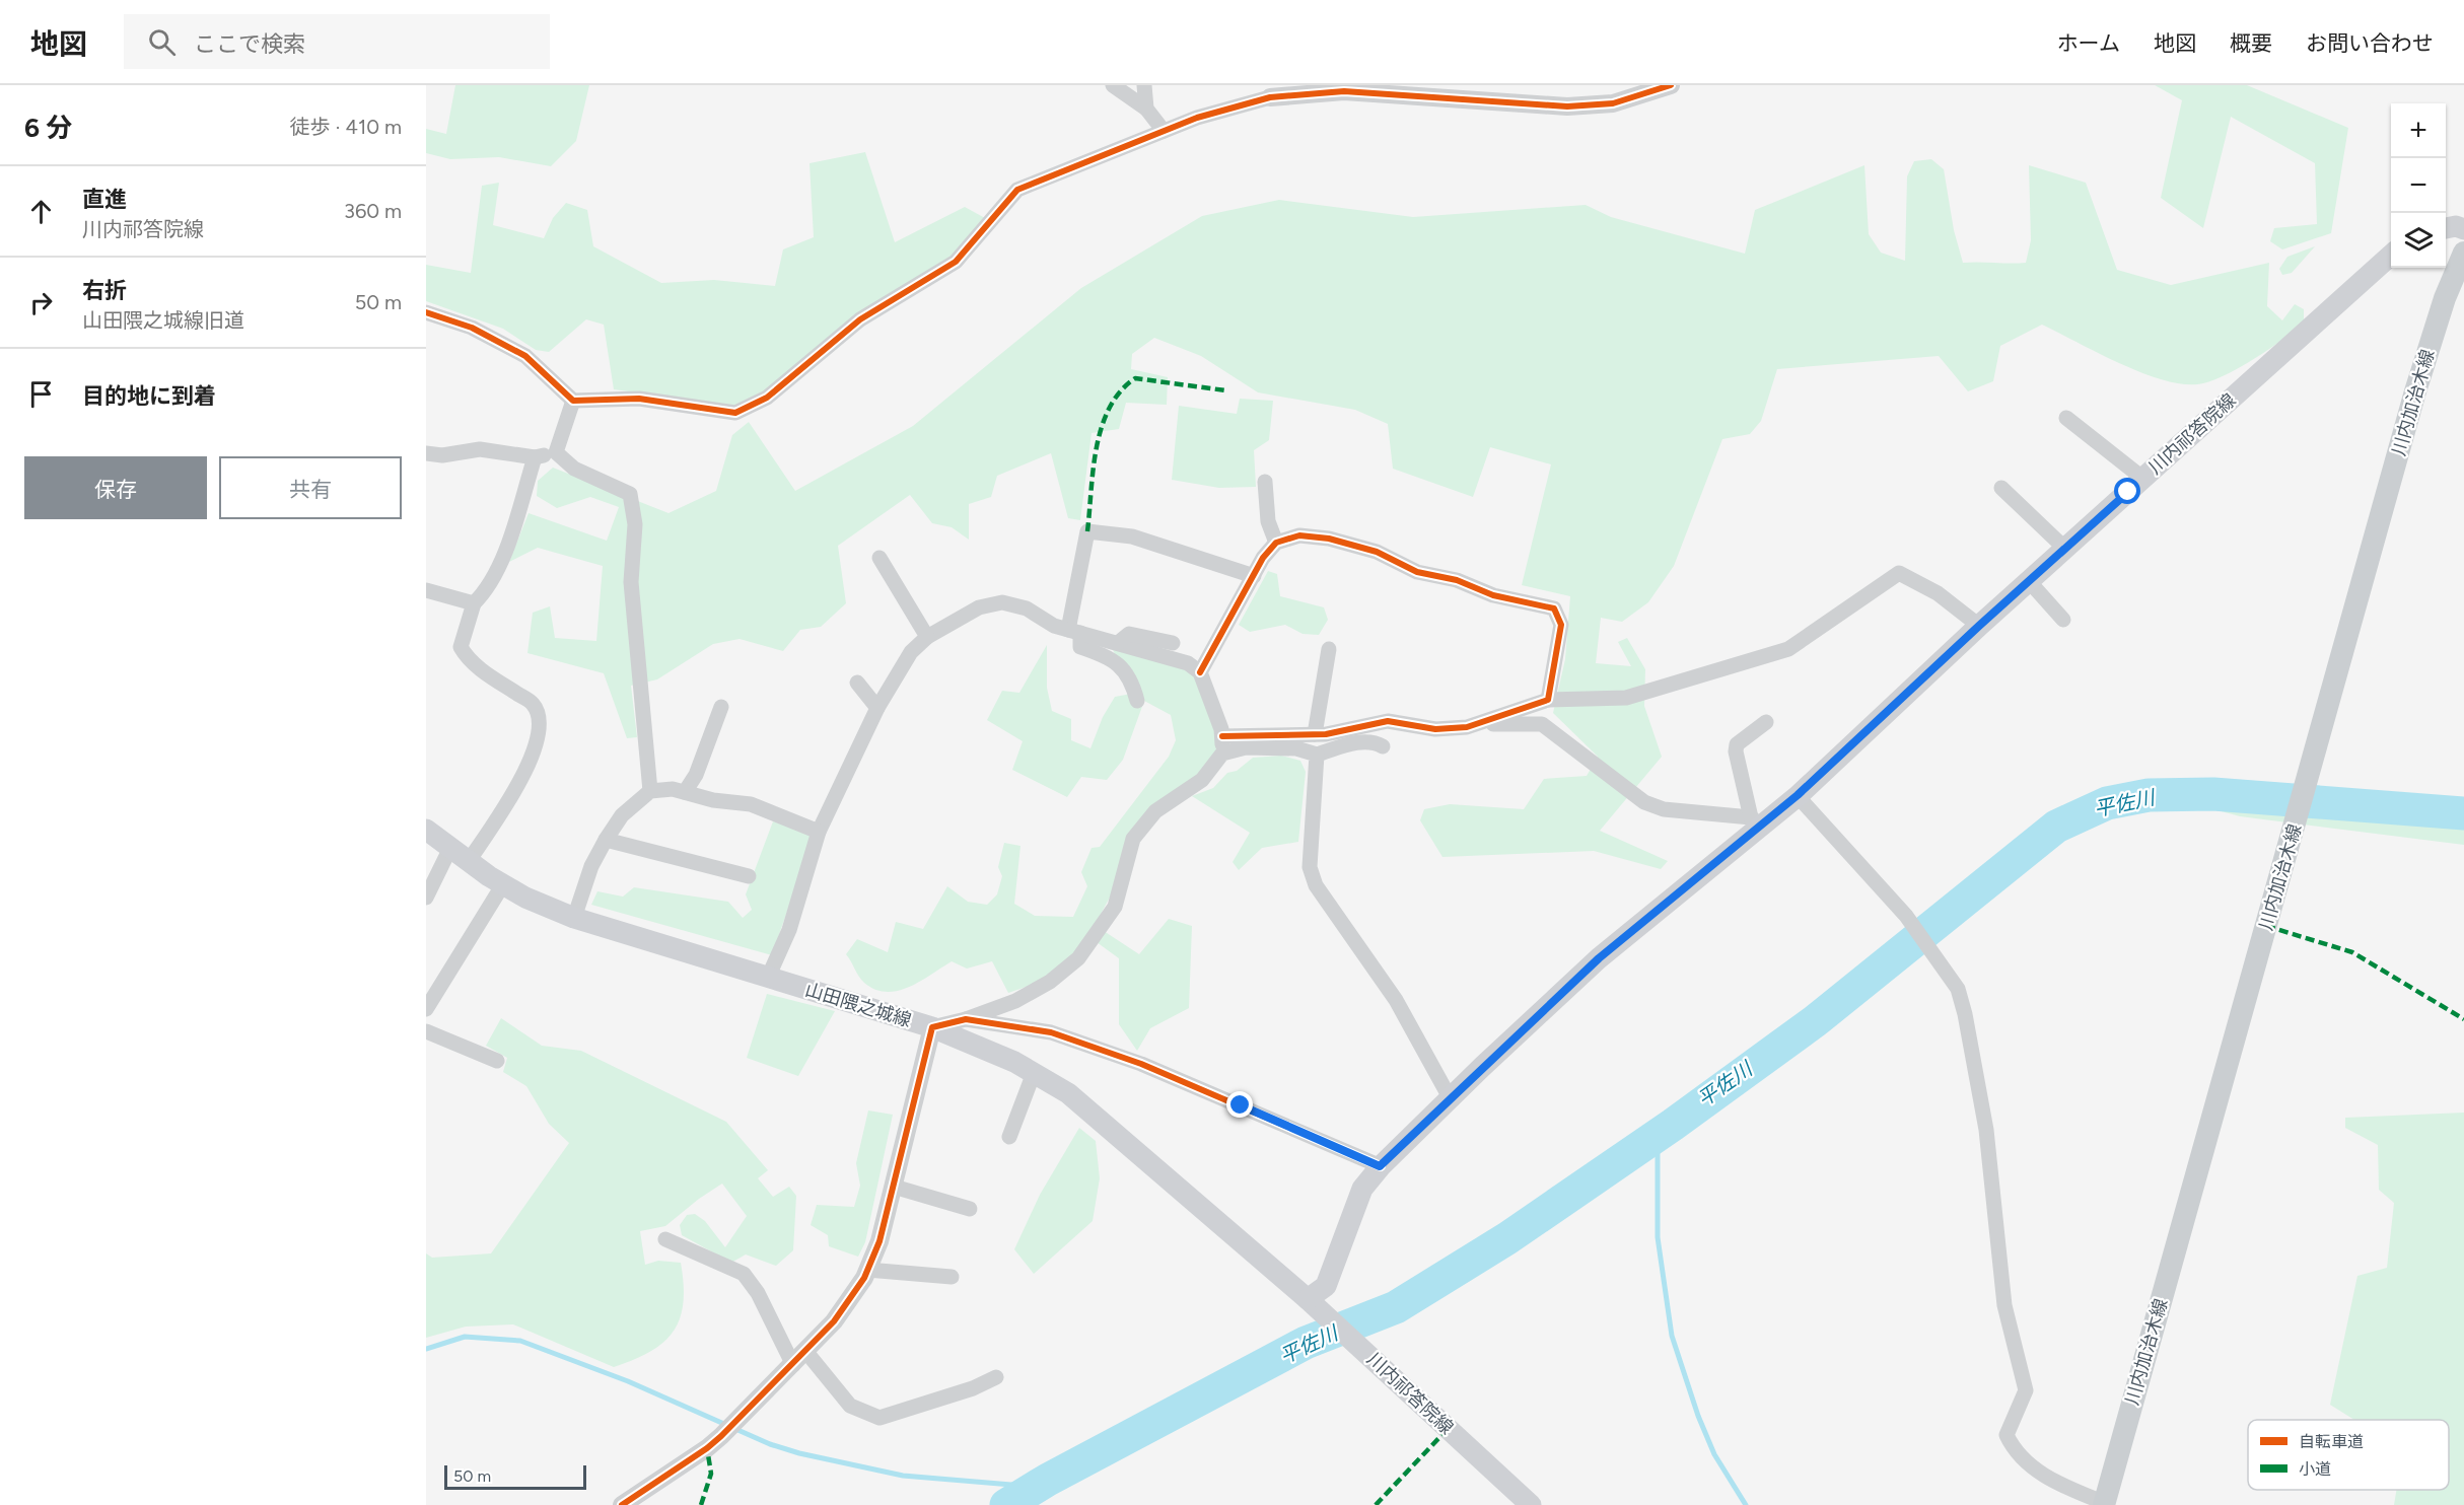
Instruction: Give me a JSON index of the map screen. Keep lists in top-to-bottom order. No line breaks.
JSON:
{"streets":{"main road":["川内加治木線","川内祁答院線","山田隈之城線"]},"crossings":[["川内祁答院線","山田隈之城線"]],"water":["平佐川"],"legend":["自転車道","小道"],"scale_bar":"50 m","page":{"header":"地図","search":"ここで検索","nav":["ホーム","地図","概要","お問い合わせ"],"heading":["6 分","徒歩 · 410 m"],"map_buttons":["+","−"],"list":[["直進","川内祁答院線","360 m"],["右折","山田隈之城線旧道","50 m"],"目的地に到着"],"buttons":["保存","共有"],"scale":"50 m"}}
